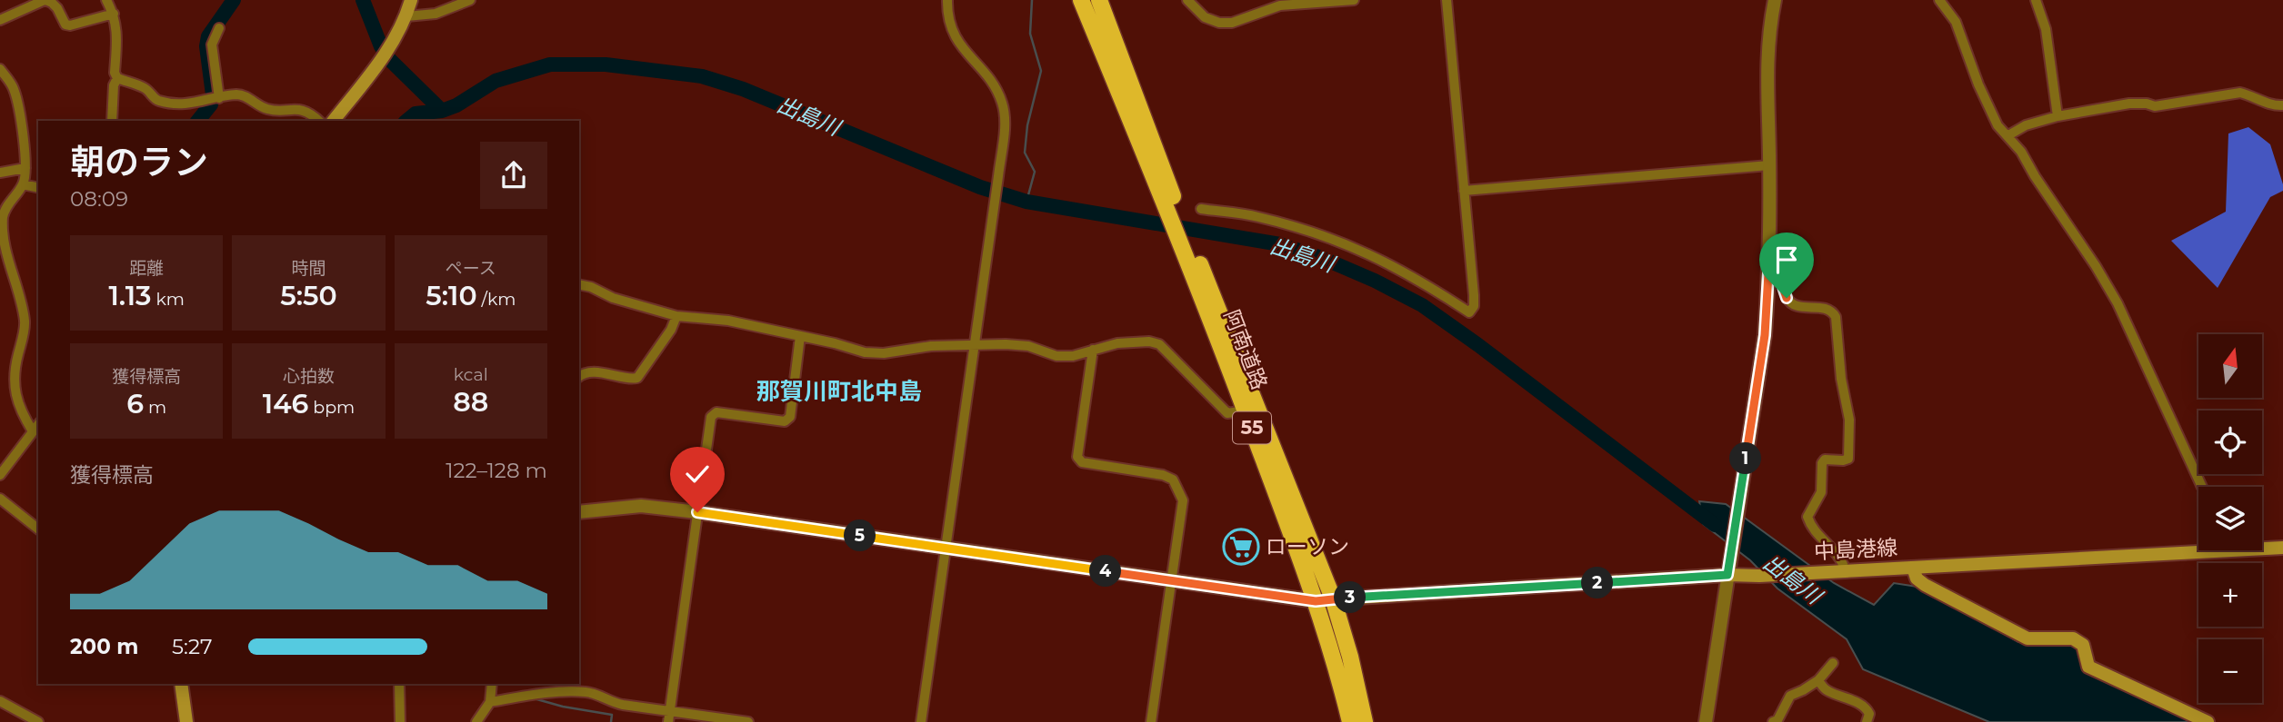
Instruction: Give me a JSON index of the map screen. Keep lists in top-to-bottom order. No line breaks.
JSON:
{"streets":{"highway":["阿南道路","55"],"main road":["中島港線"]},"crossings":[["阿南道路","中島港線"]],"districts":["那賀川町北中島"],"water":["出島川"],"places":{"supermarket":["ローソン"]},"north":"top","page":{"heading":["朝のラン","08:09"],"stats":[["距離","1.13 km"],["時間","5:50"],["ペース","5:10 /km"],["獲得標高","6 m"],["心拍数","146 bpm"],["kcal","88"]],"map_buttons":["+","−"],"pins":["1","5","4","2","3"],"chart":["獲得標高","122–128 m"],"list":[{"name":"200 m","note":"5:27"}]}}
